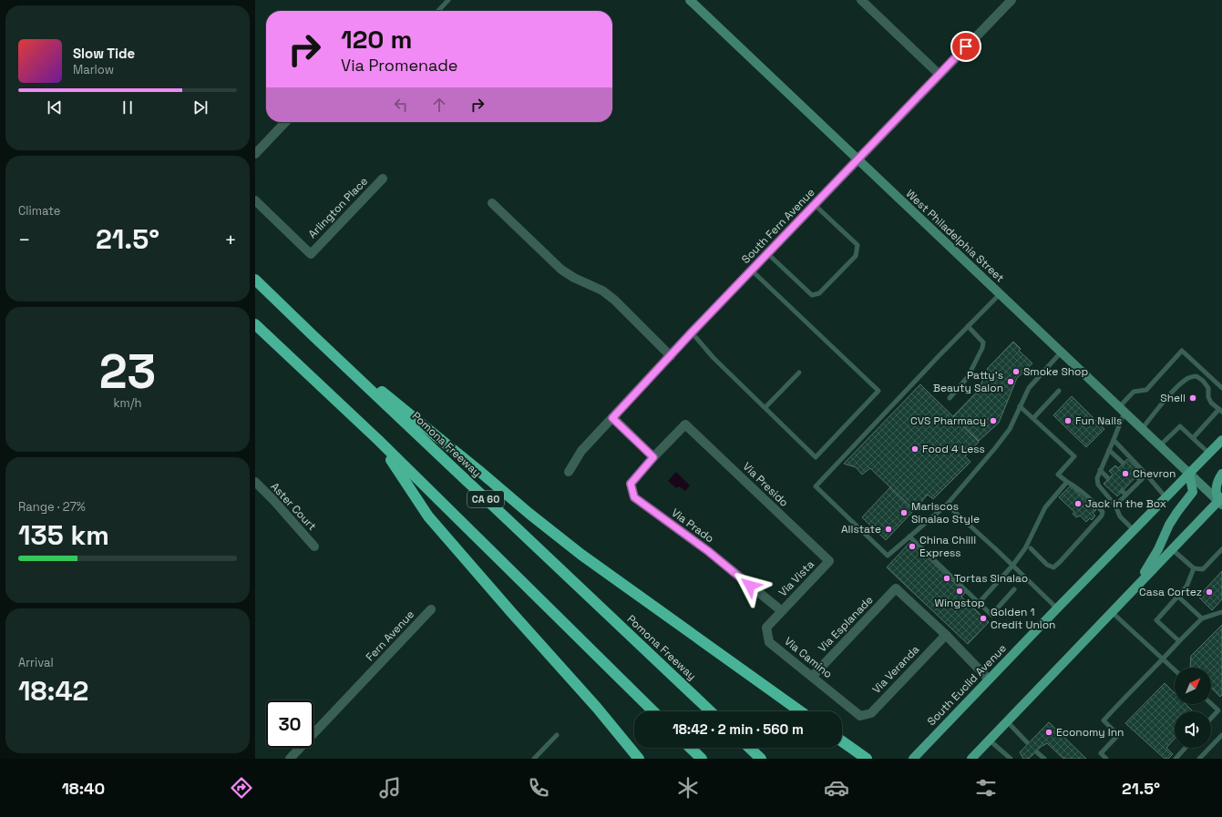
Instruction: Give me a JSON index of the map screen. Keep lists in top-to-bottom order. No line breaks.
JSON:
{"streets":{"highway":["Pomona Freeway","CA 60"],"main road":["West Philadelphia Street","South Euclid Avenue"],"street":["Arlington Place","South Fern Avenue","Via Presido","Aster Court","Via Prado","Via Vista","Via Esplanade","Fern Avenue","Via Camino","Via Veranda"]},"crossings":[["South Fern Avenue","West Philadelphia Street"],["West Philadelphia Street","South Euclid Avenue"],["Via Presido","Via Prado"],["Via Presido","Via Vista"],["Via Prado","Via Vista"],["Via Prado","Via Camino"],["Via Vista","Via Camino"],["Via Esplanade","Via Camino"],["Via Esplanade","Via Veranda"],["Via Camino","Via Veranda"]],"places":["Smoke Shop","Patty's Beauty Salon","Shell","CVS Pharmacy","Fun Nails","Food 4 Less","Chevron","Jack in the Box","Mariscos Sinalao Style","Allstate","China Chilli Express","Tortas Sinalao","Wingstop","Casa Cortez","Golden 1 Credit Union","Economy Inn"],"north":"top right","page":{"turn":["120 m","Via Promenade"],"song":["Slow Tide","Marlow"],"tile":["Climate",["23","km/h"],["Range · 27%","135 km"],["Arrival","18:42"]],"heat":["−","21.5°","+"],"limit":"30","trip":"18:42 · 2 min · 560 m","tabs":["18:40","21.5°"]}}
